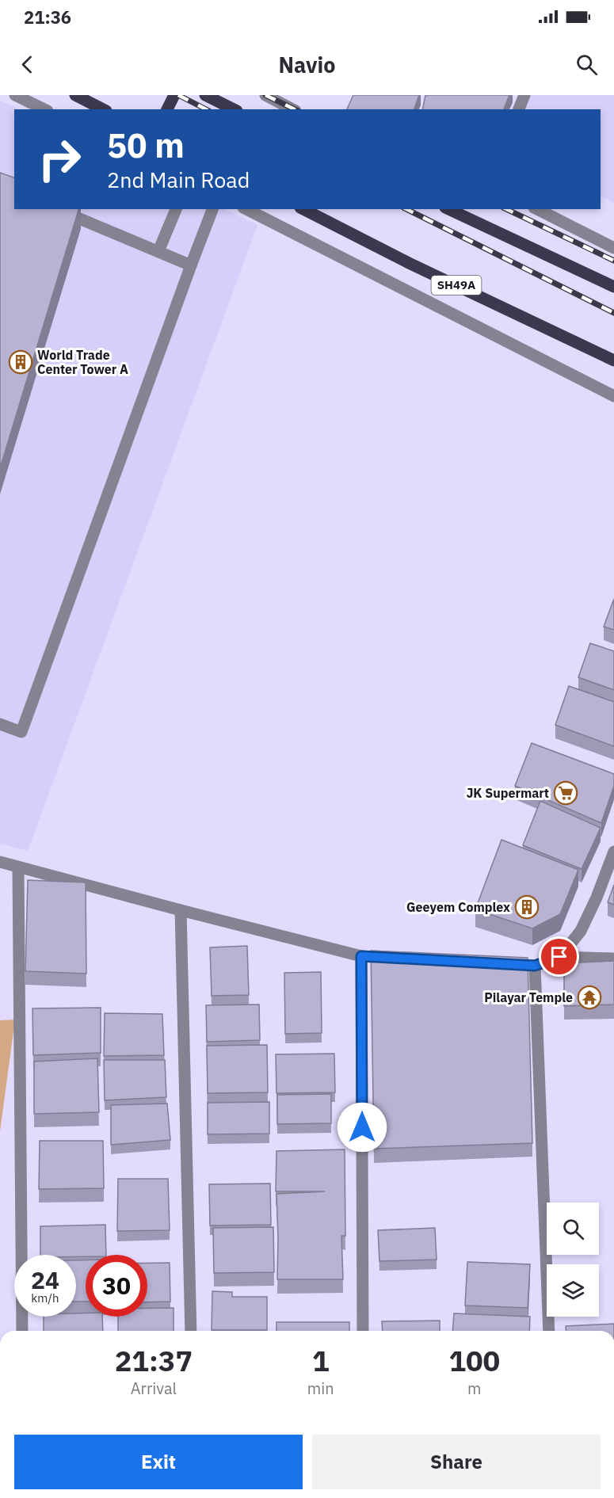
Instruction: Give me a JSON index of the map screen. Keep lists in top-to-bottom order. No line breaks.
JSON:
{"streets":{"main road":["SH49A"]},"places":{"building":["World Trade Center Tower A","Geeyem Complex"],"supermarket":["JK Supermart"],"temple":["Pilayar Temple"]},"page":{"status":"21:36","header":"Navio","turn":["50 m","2nd Main Road"],"speed":"24 km/h","limit":"30","eta":["21:37","Arrival","1","min","100","m"],"buttons":["Exit","Share"]}}
